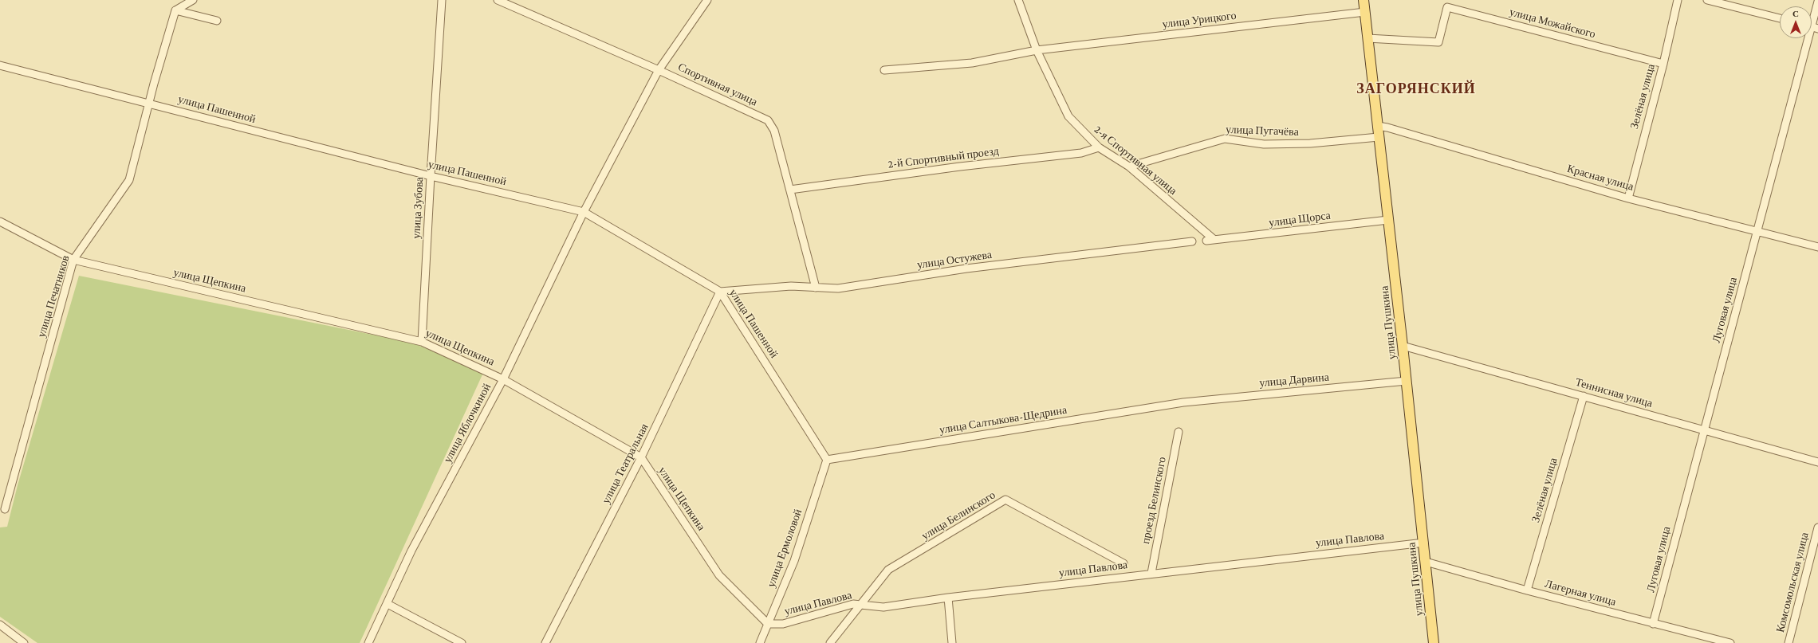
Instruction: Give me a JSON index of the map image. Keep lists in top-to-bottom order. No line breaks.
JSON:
{"streets":{"main road":["улица Пушкина"],"street":["улица Урицкого","улица Можайского","Спортивная улица","Зелёная улица","улица Пашенной","улица Пугачёва","2-й Спортивный проезд","2-я Спортивная улица","Красная улица","улица Зубова","улица Щорса","улица Остужева","улица Щепкина","улица Печатников","Луговая улица","улица Дарвина","Теннисная улица","улица Салтыкова-Щедрина","улица Яблочкиной","улица Театральная","проезд Белинского","улица Белинского","улица Павлова","улица Ермоловой","Комсомольская улица","Лагерная улица"]},"crossings":[["улица Урицкого","2-я Спортивная улица"],["улица Урицкого","улица Пушкина"],["улица Можайского","Зелёная улица"],["улица Можайского","улица Пушкина"],["Спортивная улица","2-й Спортивный проезд"],["Спортивная улица","улица Остужева"],["Спортивная улица","улица Яблочкиной"],["Зелёная улица","Красная улица"],["Зелёная улица","Теннисная улица"],["Зелёная улица","Лагерная улица"],["улица Пашенной","улица Зубова"],["улица Пашенной","улица Остужева"],["улица Пашенной","улица Печатников"],["улица Пашенной","улица Салтыкова-Щедрина"],["улица Пашенной","улица Яблочкиной"],["улица Пашенной","улица Театральная"],["улица Пашенной","улица Ермоловой"],["улица Пугачёва","2-я Спортивная улица"],["улица Пугачёва","улица Пушкина"],["2-й Спортивный проезд","2-я Спортивная улица"],["2-я Спортивная улица","улица Щорса"],["Красная улица","Луговая улица"],["Красная улица","улица Пушкина"],["улица Зубова","улица Щепкина"],["улица Щорса","улица Пушкина"],["улица Остужева","улица Театральная"],["улица Щепкина","улица Печатников"],["улица Щепкина","улица Яблочкиной"],["улица Щепкина","улица Театральная"],["улица Щепкина","улица Павлова"],["улица Щепкина","улица Ермоловой"],["Луговая улица","Теннисная улица"],["Луговая улица","Лагерная улица"],["улица Пушкина","улица Дарвина"],["улица Пушкина","Теннисная улица"],["улица Пушкина","улица Павлова"],["улица Пушкина","Лагерная улица"],["улица Дарвина","улица Салтыкова-Щедрина"],["улица Салтыкова-Щедрина","улица Ермоловой"],["проезд Белинского","улица Павлова"],["улица Белинского","улица Павлова"],["улица Павлова","улица Ермоловой"]],"districts":["ЗАГОРЯНСКИЙ"],"north":"top"}
